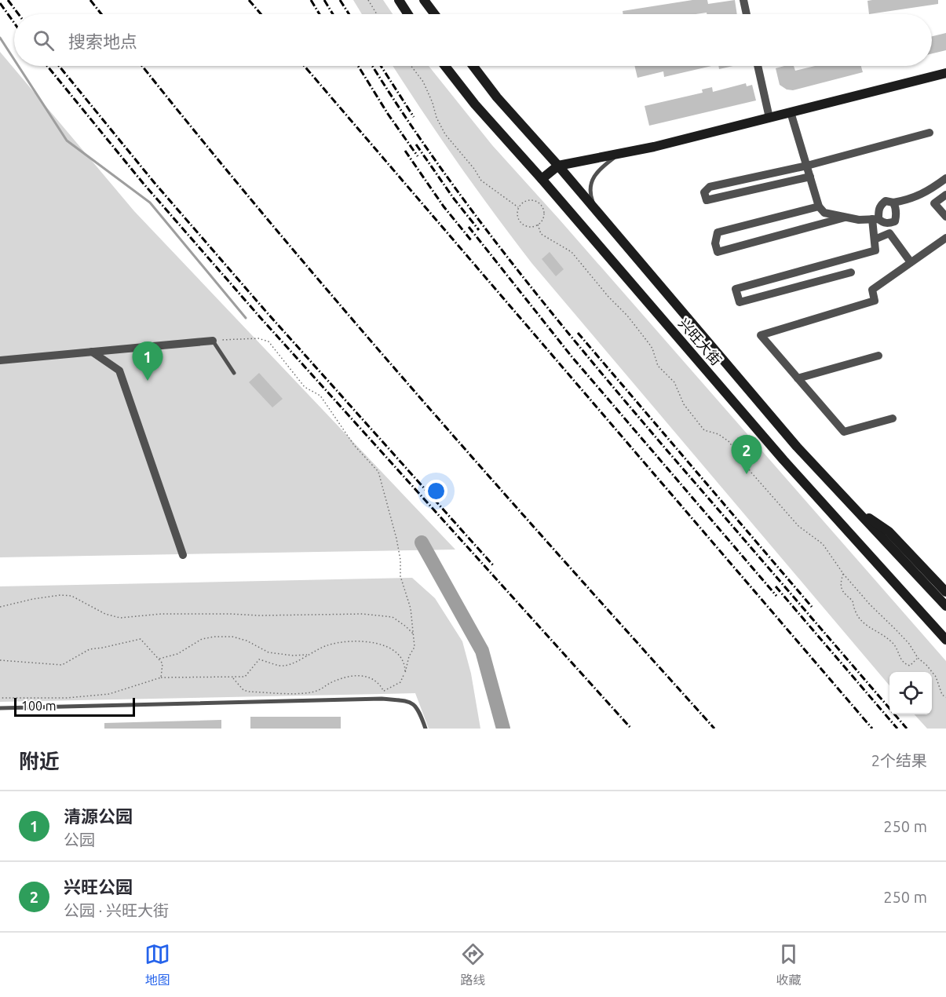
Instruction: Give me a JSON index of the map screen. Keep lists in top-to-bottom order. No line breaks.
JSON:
{"streets":{"main road":["兴旺大街"]},"scale_bar":"100 m","page":{"search":"搜索地点","pins":["1","2"],"scale":"100 m","heading":["附近","2个结果"],"list":[{"mark":"1","name":"清源公园","note":"公园","value":"250 m"},{"mark":"2","name":"兴旺公园","note":"公园 · 兴旺大街","value":"250 m"}],"nav":["地图","路线","收藏"]}}
